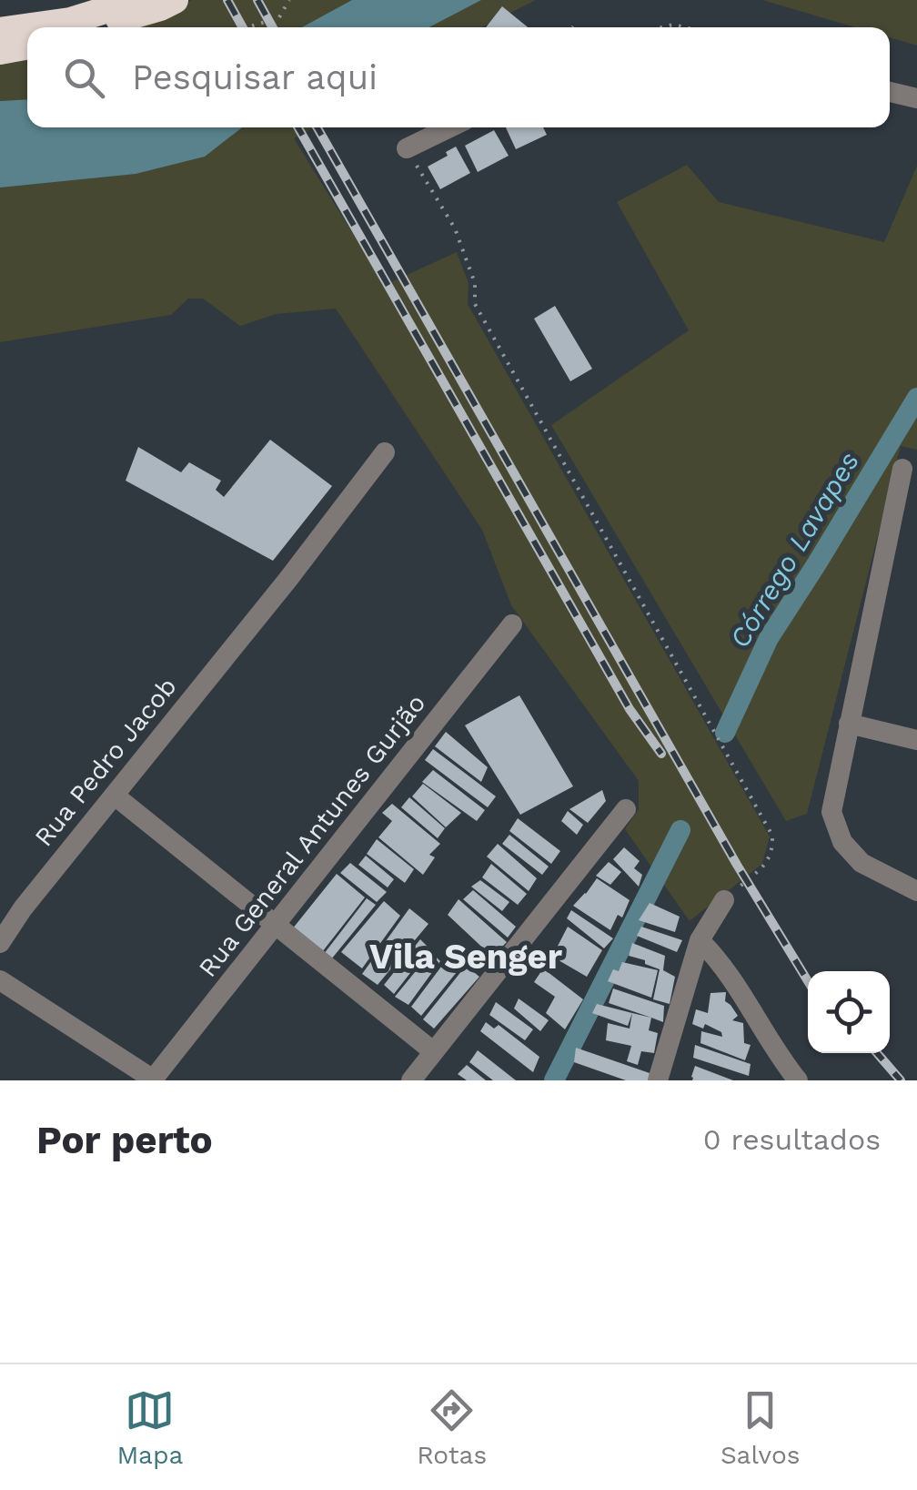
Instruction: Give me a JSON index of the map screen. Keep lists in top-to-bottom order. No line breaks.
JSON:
{"streets":{"street":["Rua Pedro Jacob","Rua General Antunes Gurjão"]},"districts":["Vila Senger"],"water":["Córrego Lavapes"],"page":{"search":"Pesquisar aqui","heading":["Por perto","0 resultados"],"nav":["Mapa","Rotas","Salvos"]}}
